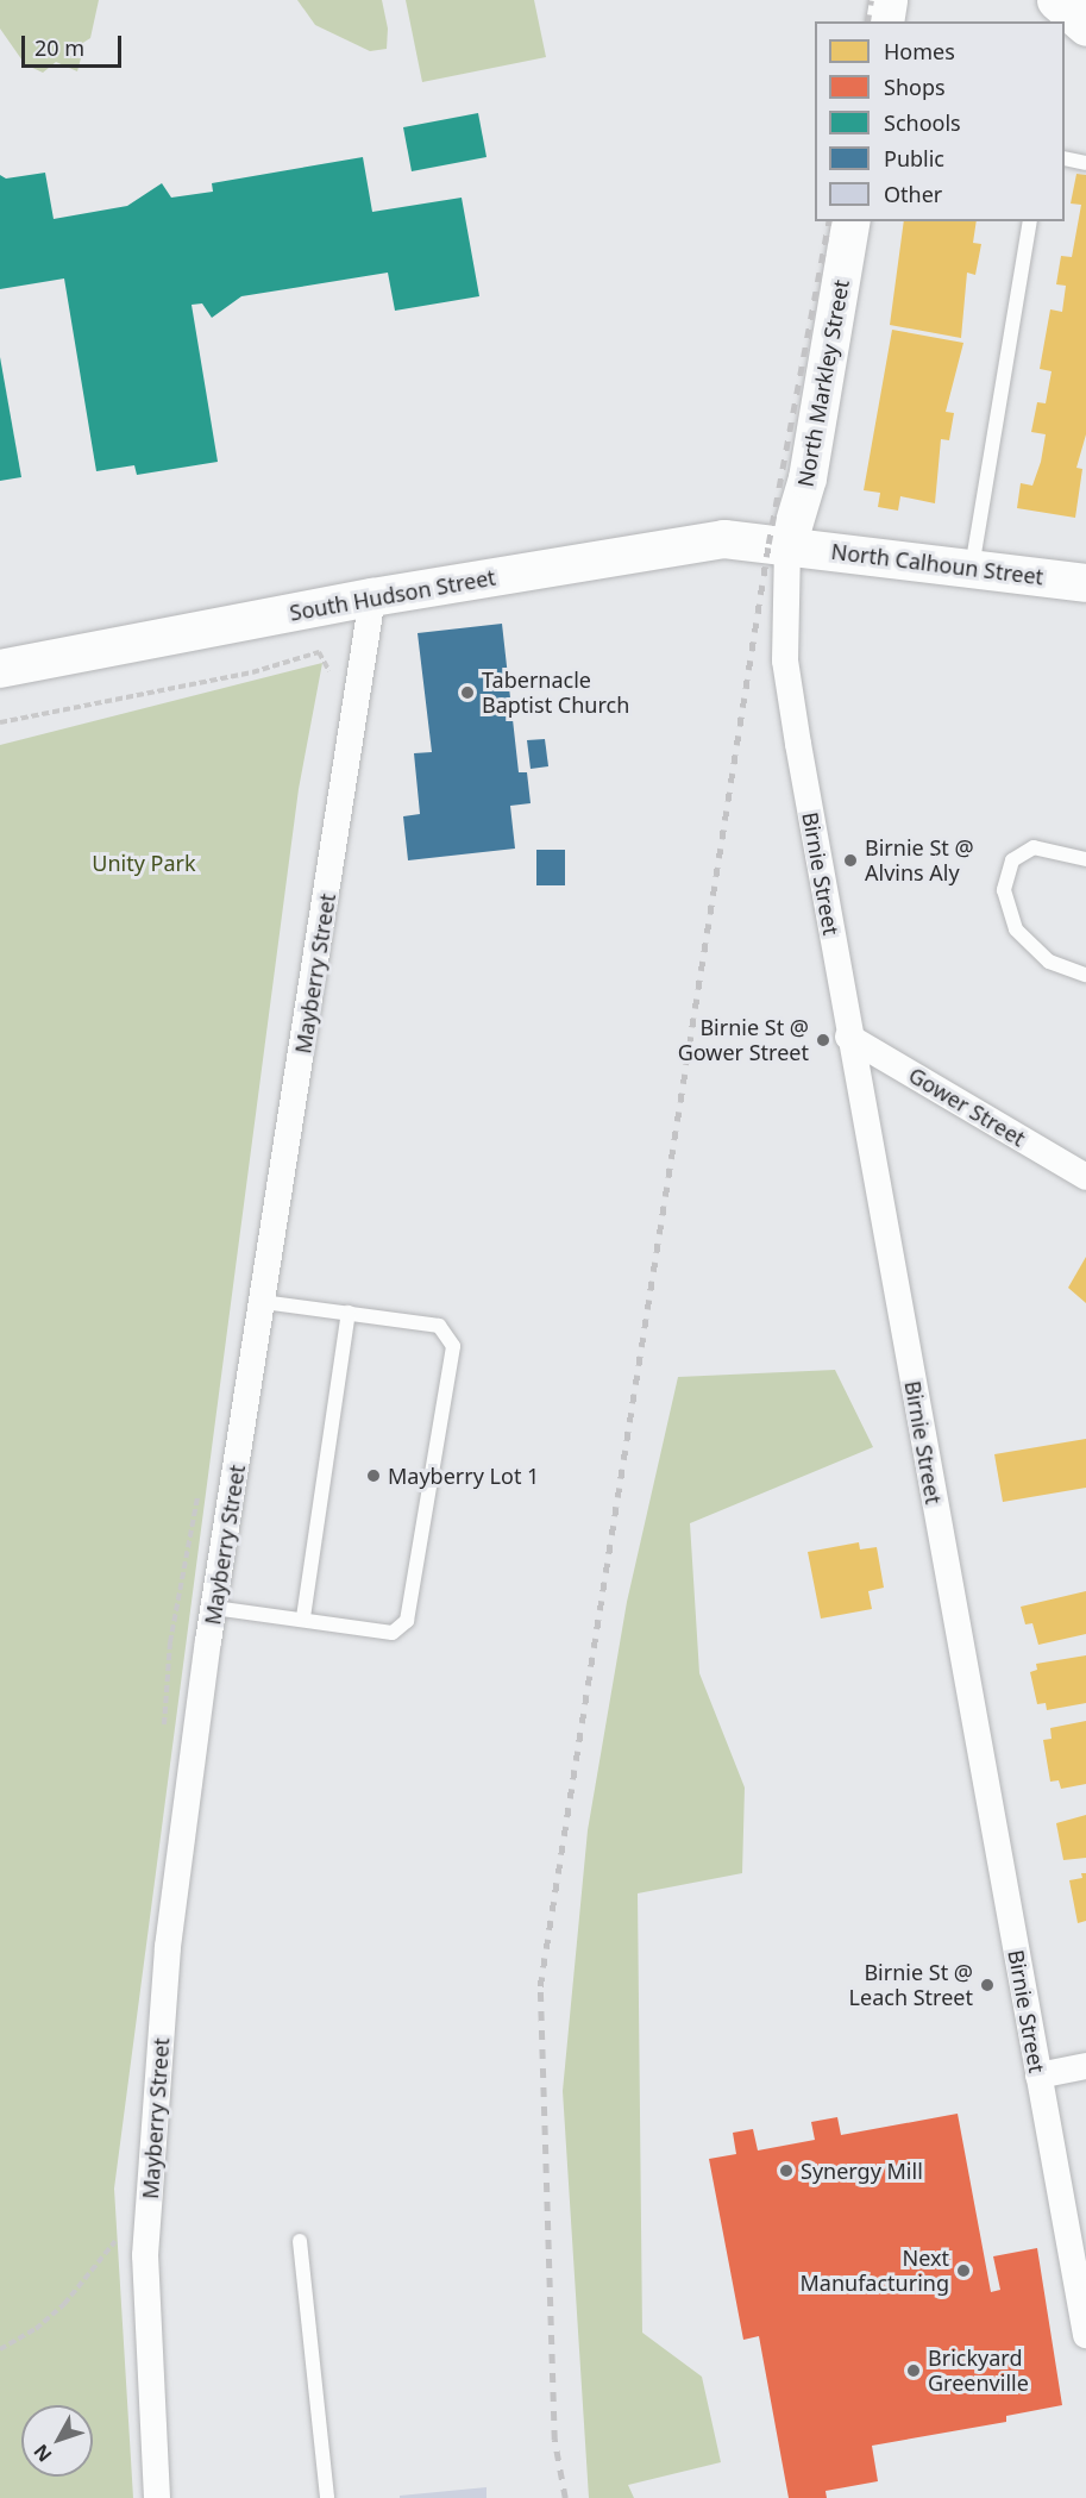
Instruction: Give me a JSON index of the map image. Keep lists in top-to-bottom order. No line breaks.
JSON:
{"streets":{"street":["North Markley Street","North Calhoun Street","South Hudson Street","Birnie Street","Mayberry Street","Gower Street"]},"crossings":[["North Markley Street","North Calhoun Street"],["North Markley Street","South Hudson Street"],["North Markley Street","Birnie Street"],["North Calhoun Street","South Hudson Street"],["North Calhoun Street","Birnie Street"],["South Hudson Street","Birnie Street"],["South Hudson Street","Mayberry Street"],["Birnie Street","Gower Street"]],"parks":["Unity Park"],"places":["Tabernacle Baptist Church","Birnie St @ Alvins Aly","Birnie St @ Gower Street","Mayberry Lot 1","Birnie St @ Leach Street","Synergy Mill","Next Manufacturing","Brickyard Greenville"],"legend":["Homes","Shops","Schools","Public","Other"],"scale_bar":"20 m","north":"bottom left"}
